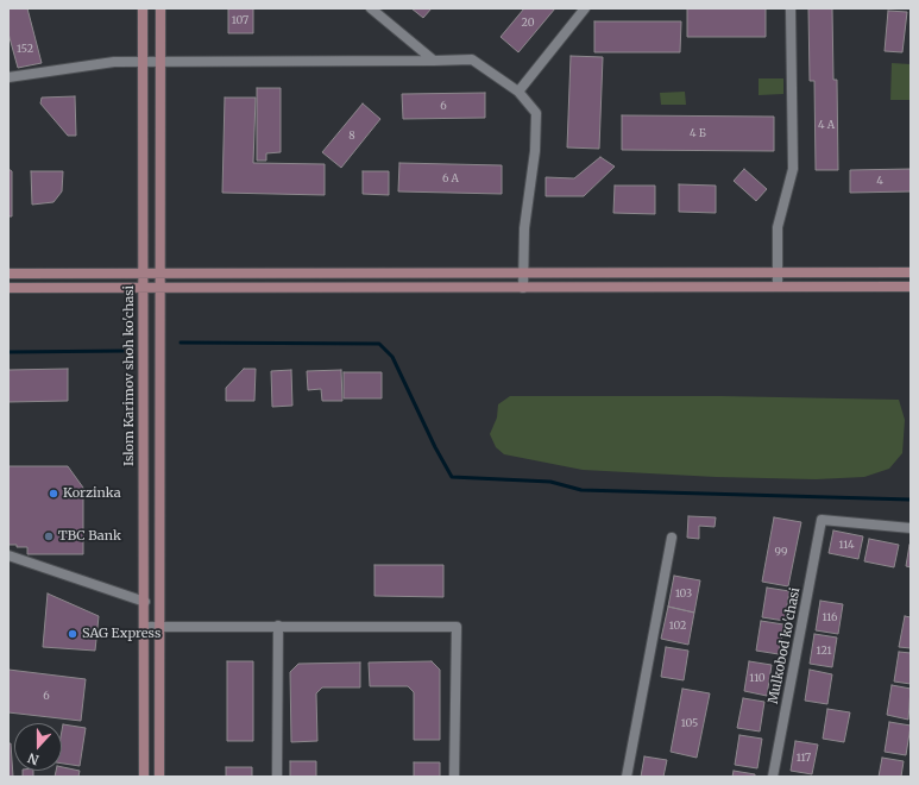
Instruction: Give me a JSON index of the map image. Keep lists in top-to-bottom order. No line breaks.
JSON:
{"streets":{"main road":["Islom Karimov shoh ko'chasi"],"street":["Mulkobod ko'chasi"]},"places":["Korzinka","TBC Bank","SAG Express"],"house_numbers":["107","20","152","6","4 А","4 Б","8","6 А","4","114","99","103","116","102","121","110","6","105","117"],"north":"bottom"}
